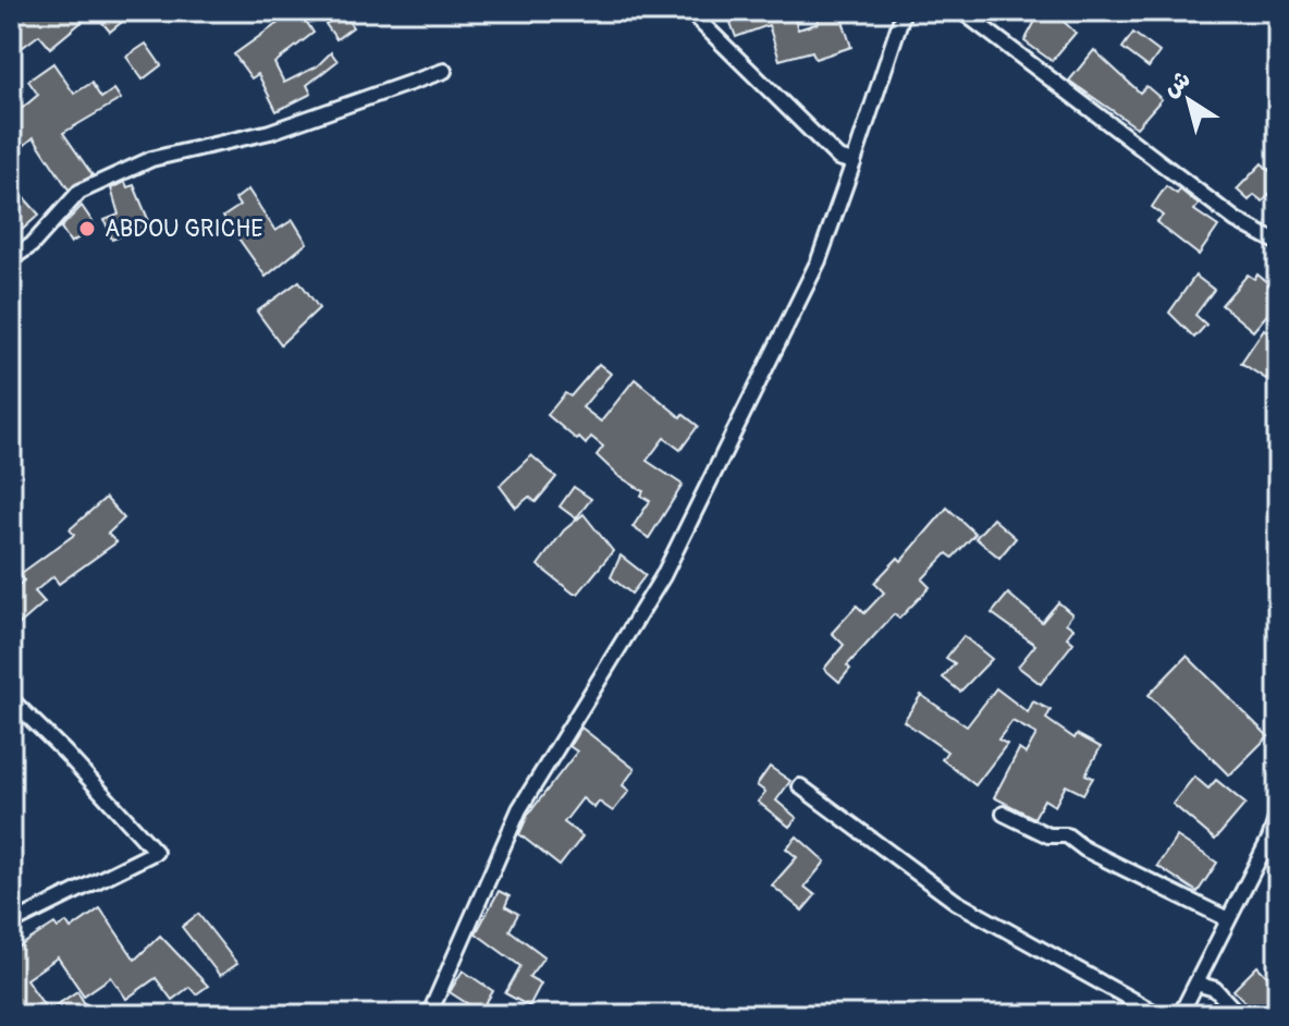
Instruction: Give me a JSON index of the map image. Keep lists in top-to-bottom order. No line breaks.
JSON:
{"places":["ABDOU GRICHE"],"north":"top left"}
